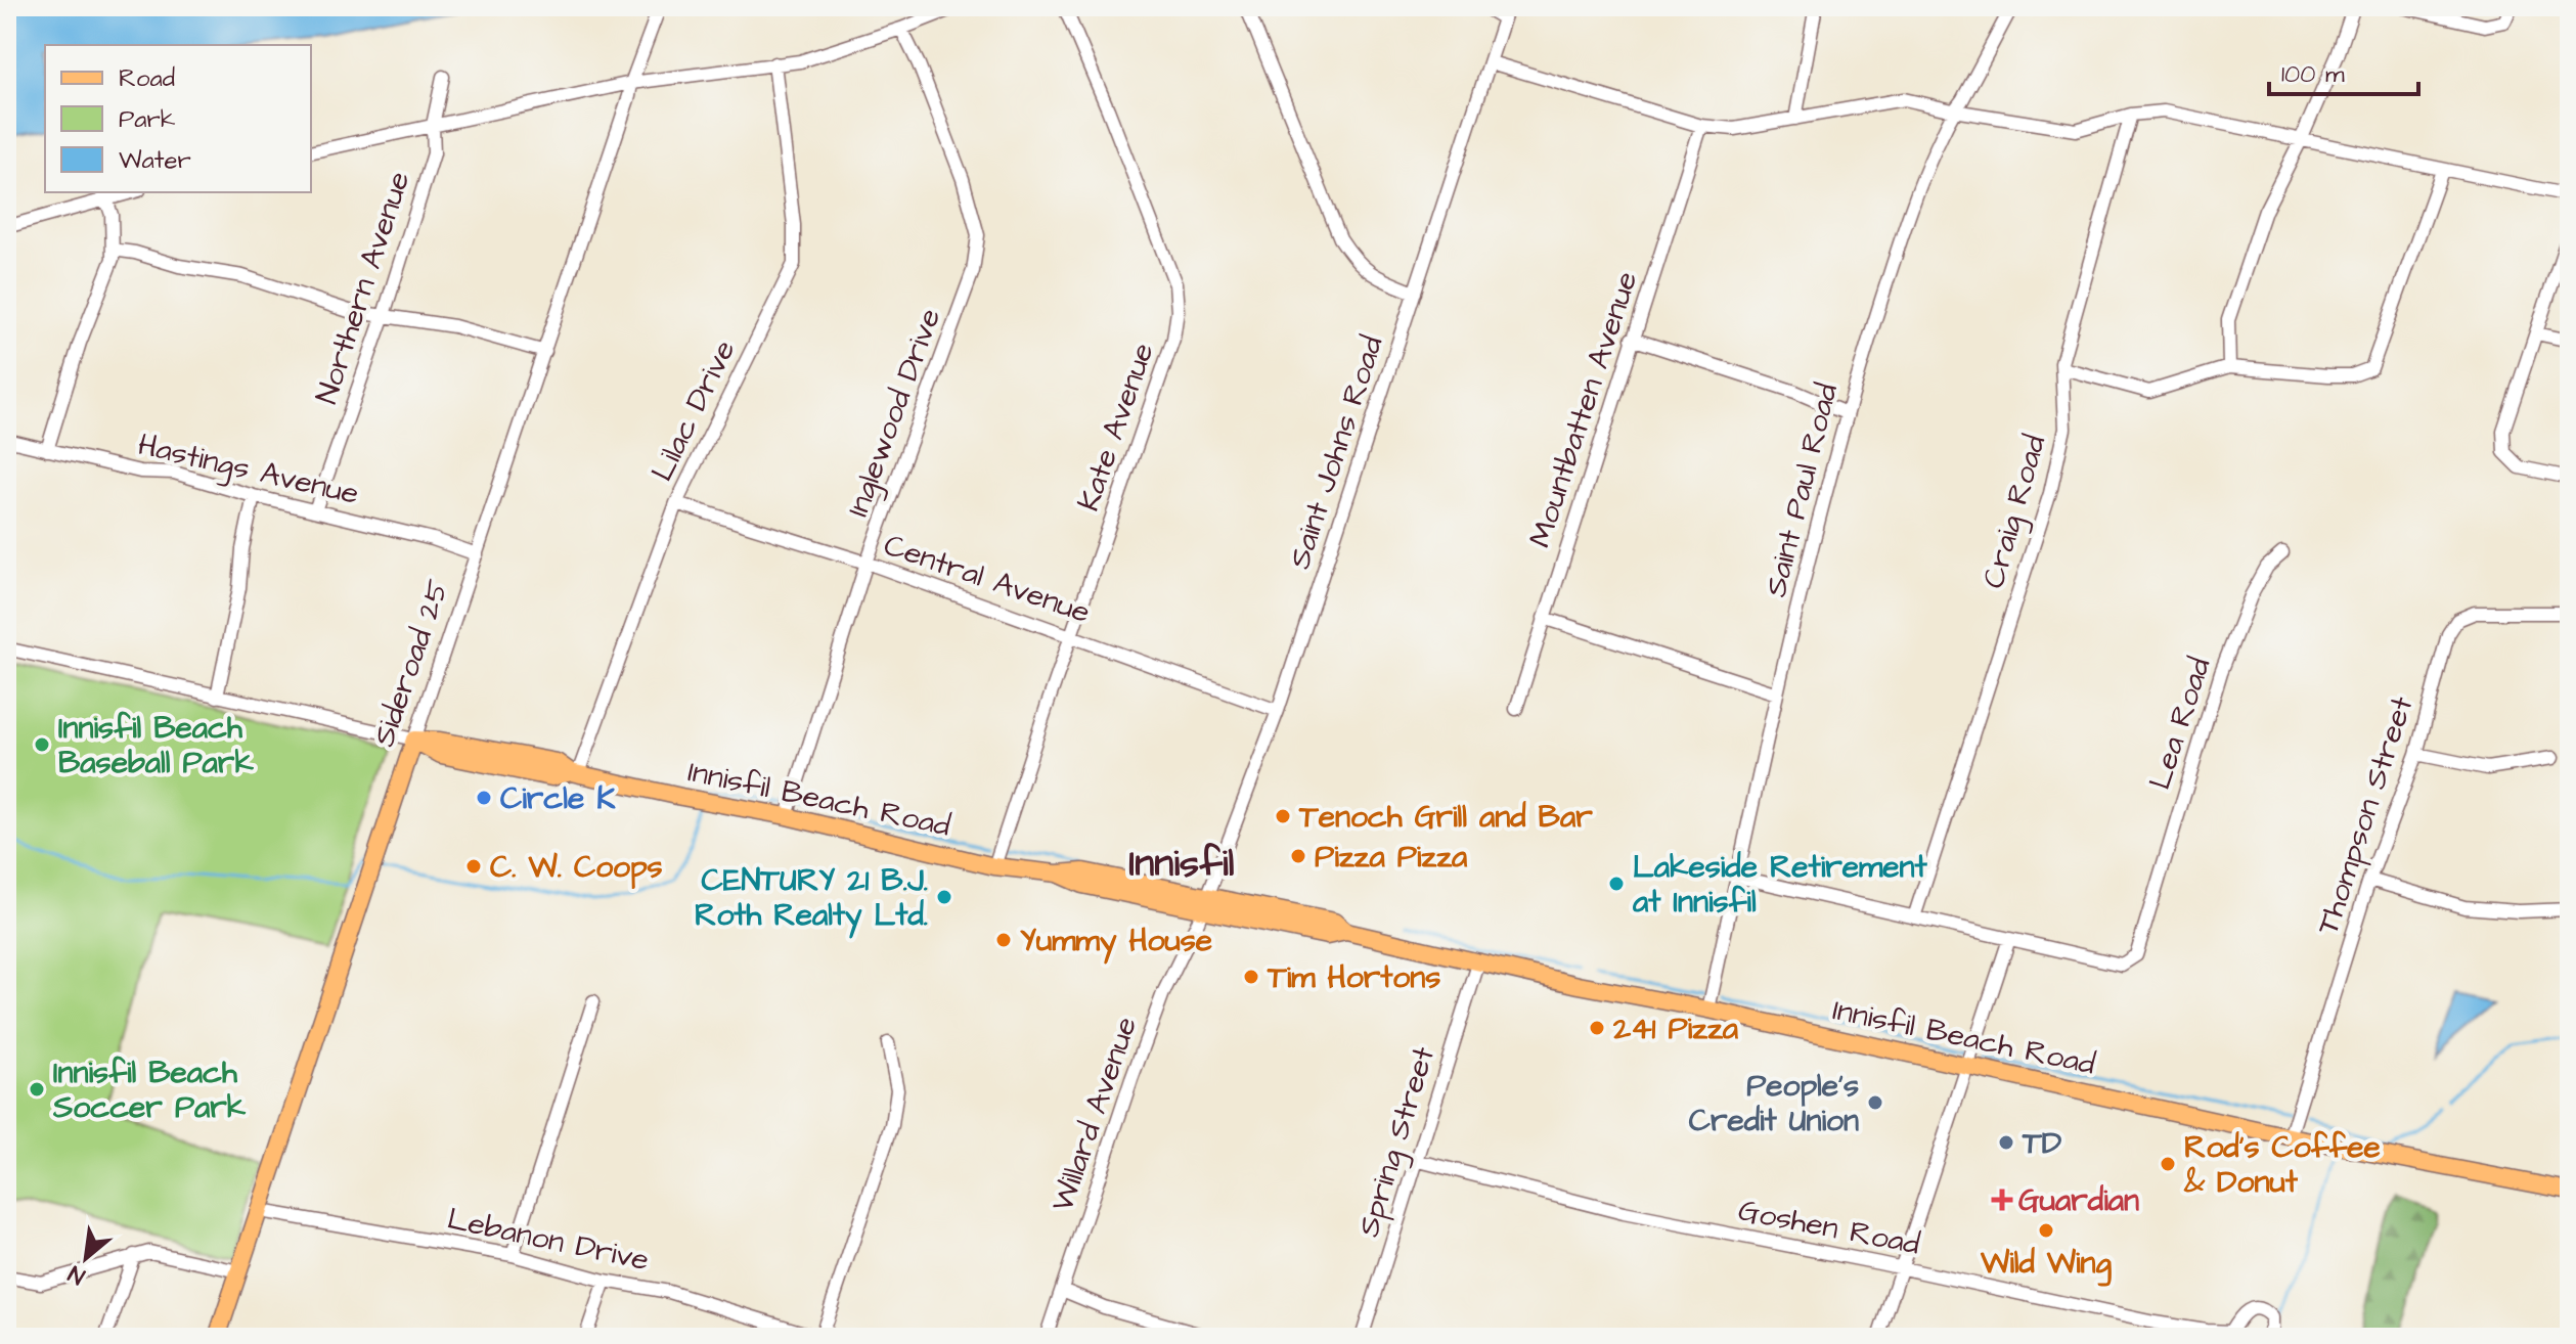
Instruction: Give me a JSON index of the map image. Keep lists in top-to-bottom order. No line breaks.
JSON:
{"streets":{"main road":["Sideroad 25","Innisfil Beach Road"],"street":["Northern Avenue","Mountbatten Avenue","Lilac Drive","Inglewood Drive","Kate Avenue","Saint Johns Road","Hastings Avenue","Saint Paul Road","Craig Road","Central Avenue","Lea Road","Thompson Street","Willard Avenue","Spring Street","Goshen Road","Lebanon Drive"]},"crossings":[["Northern Avenue","Hastings Avenue"],["Lilac Drive","Central Avenue"],["Lilac Drive","Innisfil Beach Road"],["Inglewood Drive","Central Avenue"],["Inglewood Drive","Innisfil Beach Road"],["Kate Avenue","Central Avenue"],["Kate Avenue","Innisfil Beach Road"],["Saint Johns Road","Central Avenue"],["Saint Johns Road","Innisfil Beach Road"],["Saint Johns Road","Willard Avenue"],["Hastings Avenue","Sideroad 25"],["Saint Paul Road","Lea Road"],["Saint Paul Road","Innisfil Beach Road"],["Craig Road","Lea Road"],["Sideroad 25","Innisfil Beach Road"],["Sideroad 25","Lebanon Drive"],["Innisfil Beach Road","Thompson Street"],["Innisfil Beach Road","Willard Avenue"],["Innisfil Beach Road","Spring Street"],["Spring Street","Goshen Road"]],"districts":["Innisfil"],"places":{"other":["Innisfil Beach Baseball Park","Circle K","Tenoch Grill and Bar","Pizza Pizza","C. W. Coops","Lakeside Retirement at Innisfil","CENTURY 21 B.J. Roth Realty Ltd.","Yummy House","Tim Hortons","241 Pizza","Innisfil Beach Soccer Park","People's Credit Union","TD","Rod's Coffee & Donut","Wild Wing"],"health":["Guardian"]},"legend":["Road","Park","Water"],"scale_bar":"100 m","north":"bottom left"}
